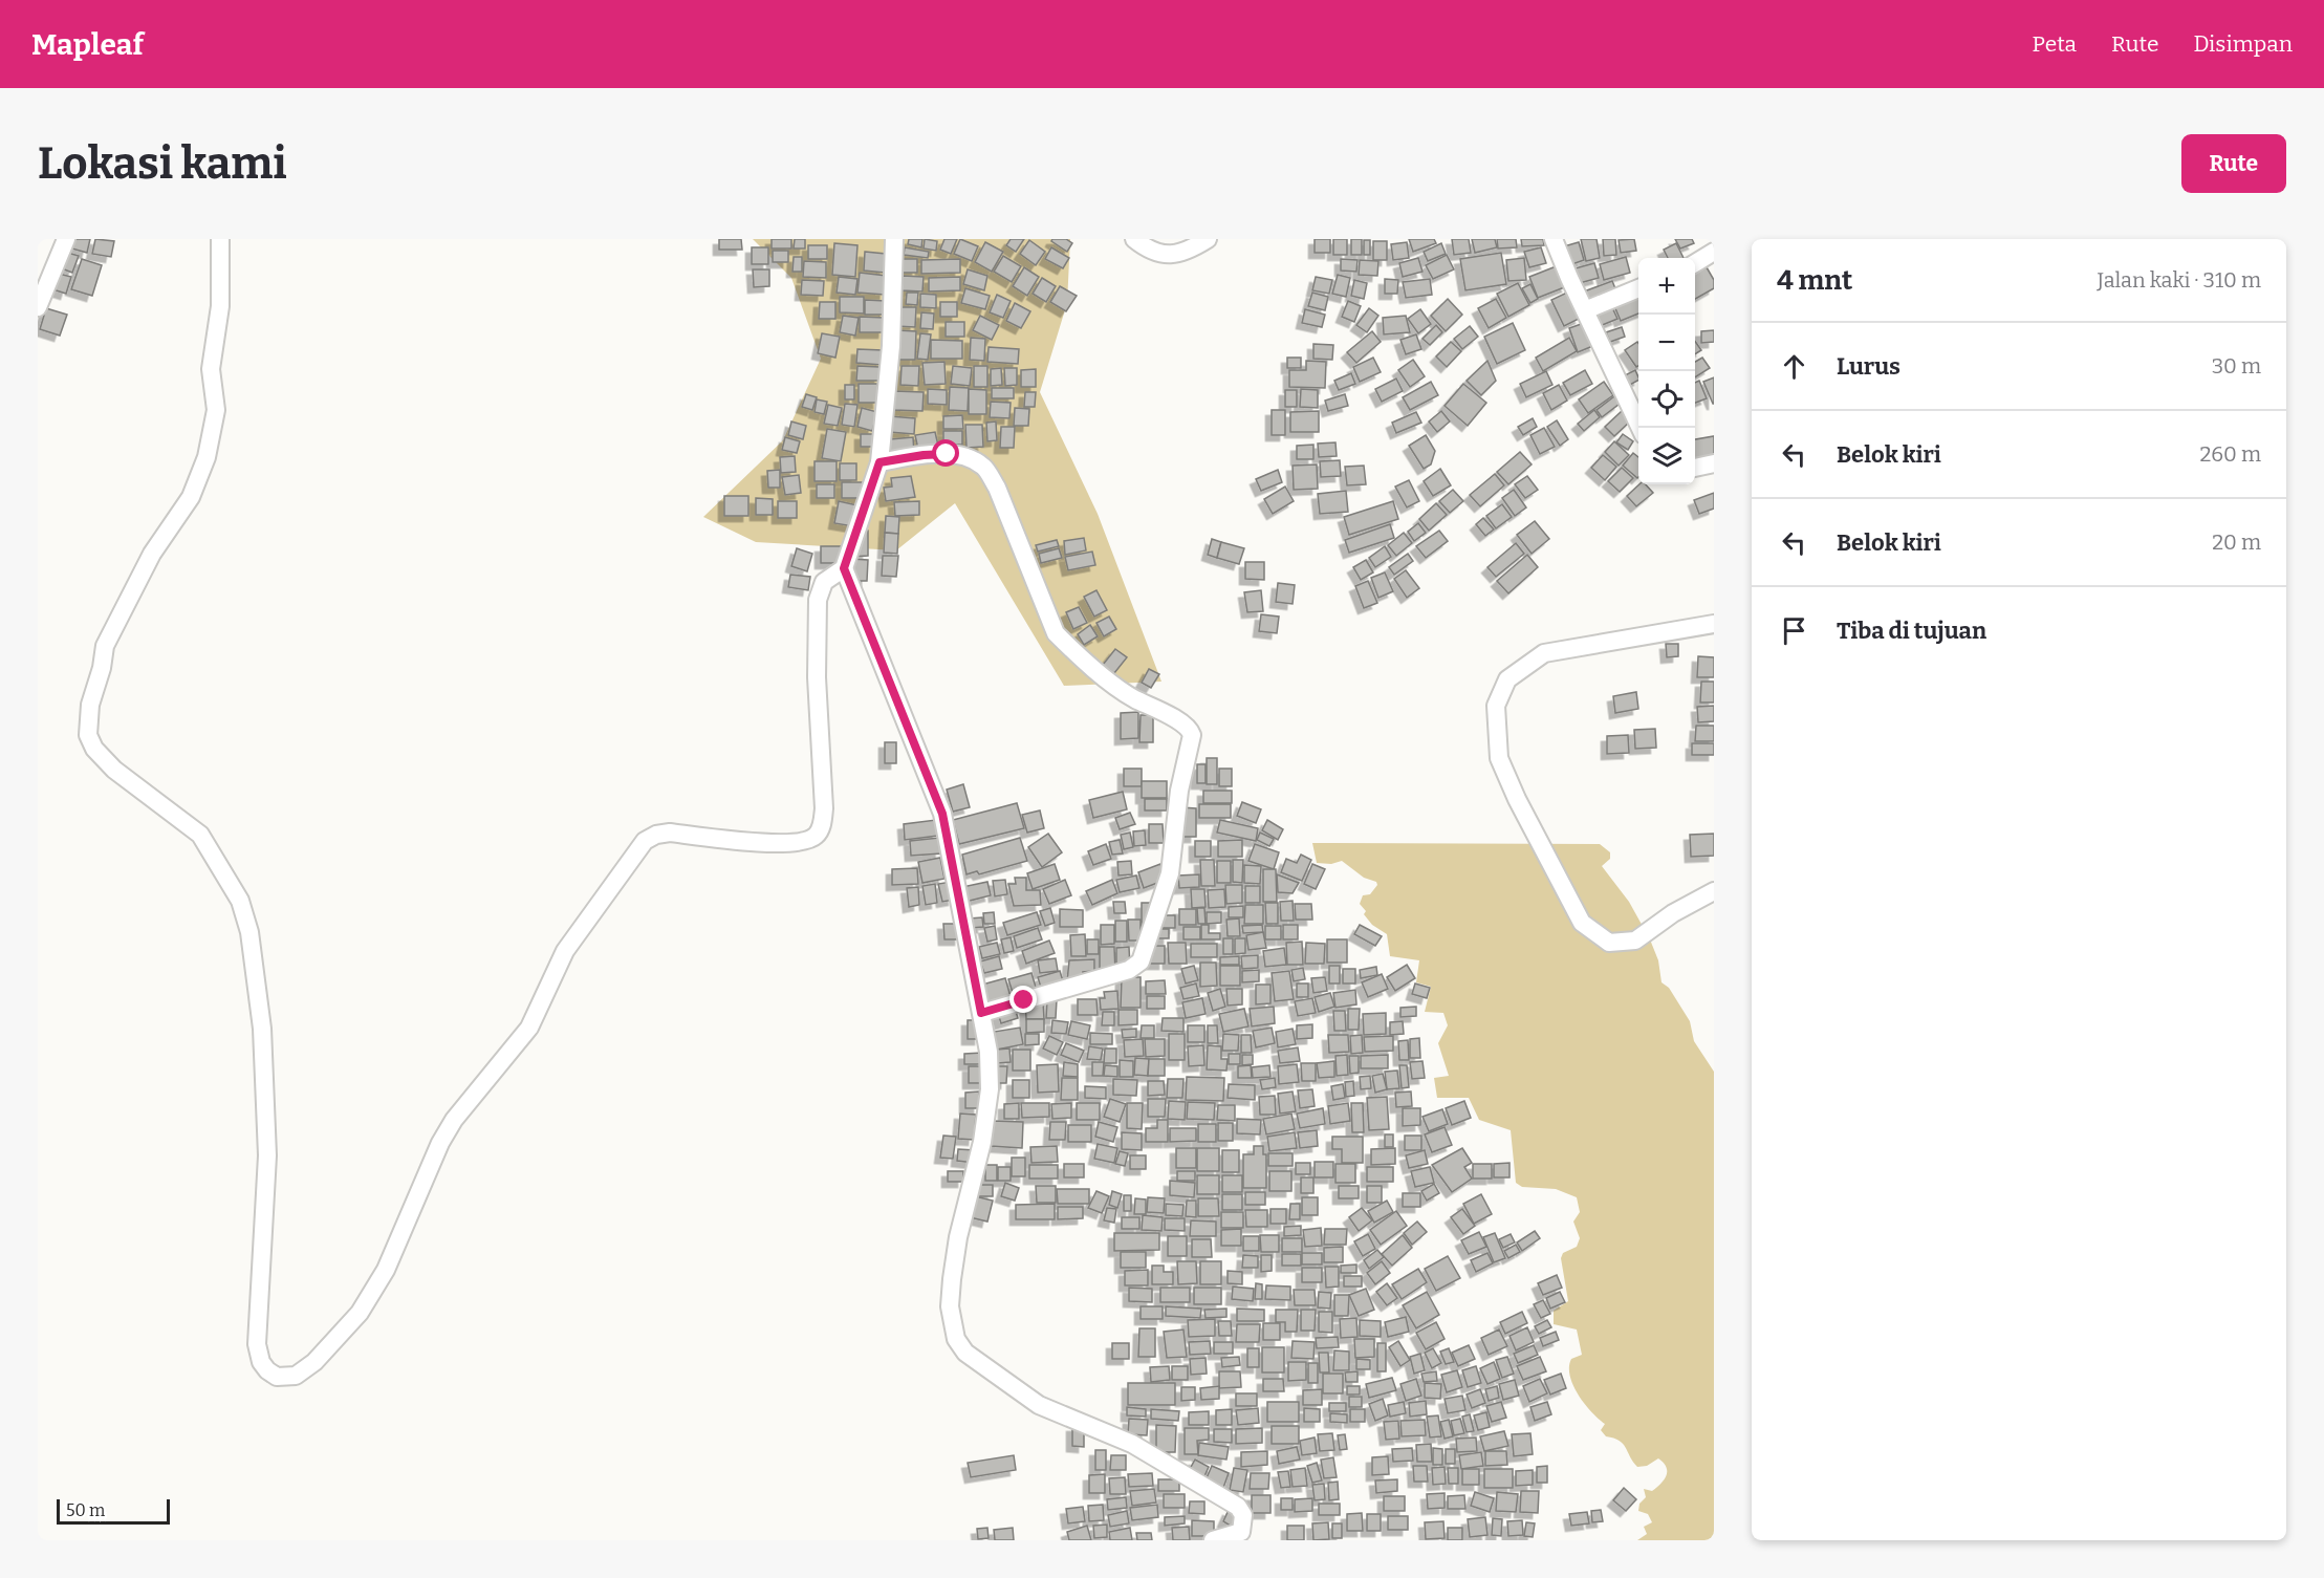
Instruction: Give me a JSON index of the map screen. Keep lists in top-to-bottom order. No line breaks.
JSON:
{"scale_bar":"50 m","page":{"header":"Mapleaf","nav":["Peta","Rute","Disimpan"],"buttons":"Rute","title":"Lokasi kami","heading":["4 mnt","Jalan kaki · 310 m"],"map_buttons":["+","−"],"list":[["Lurus","30 m"],["Belok kiri","260 m"],["Belok kiri","20 m"],"Tiba di tujuan"],"scale":"50 m"}}
